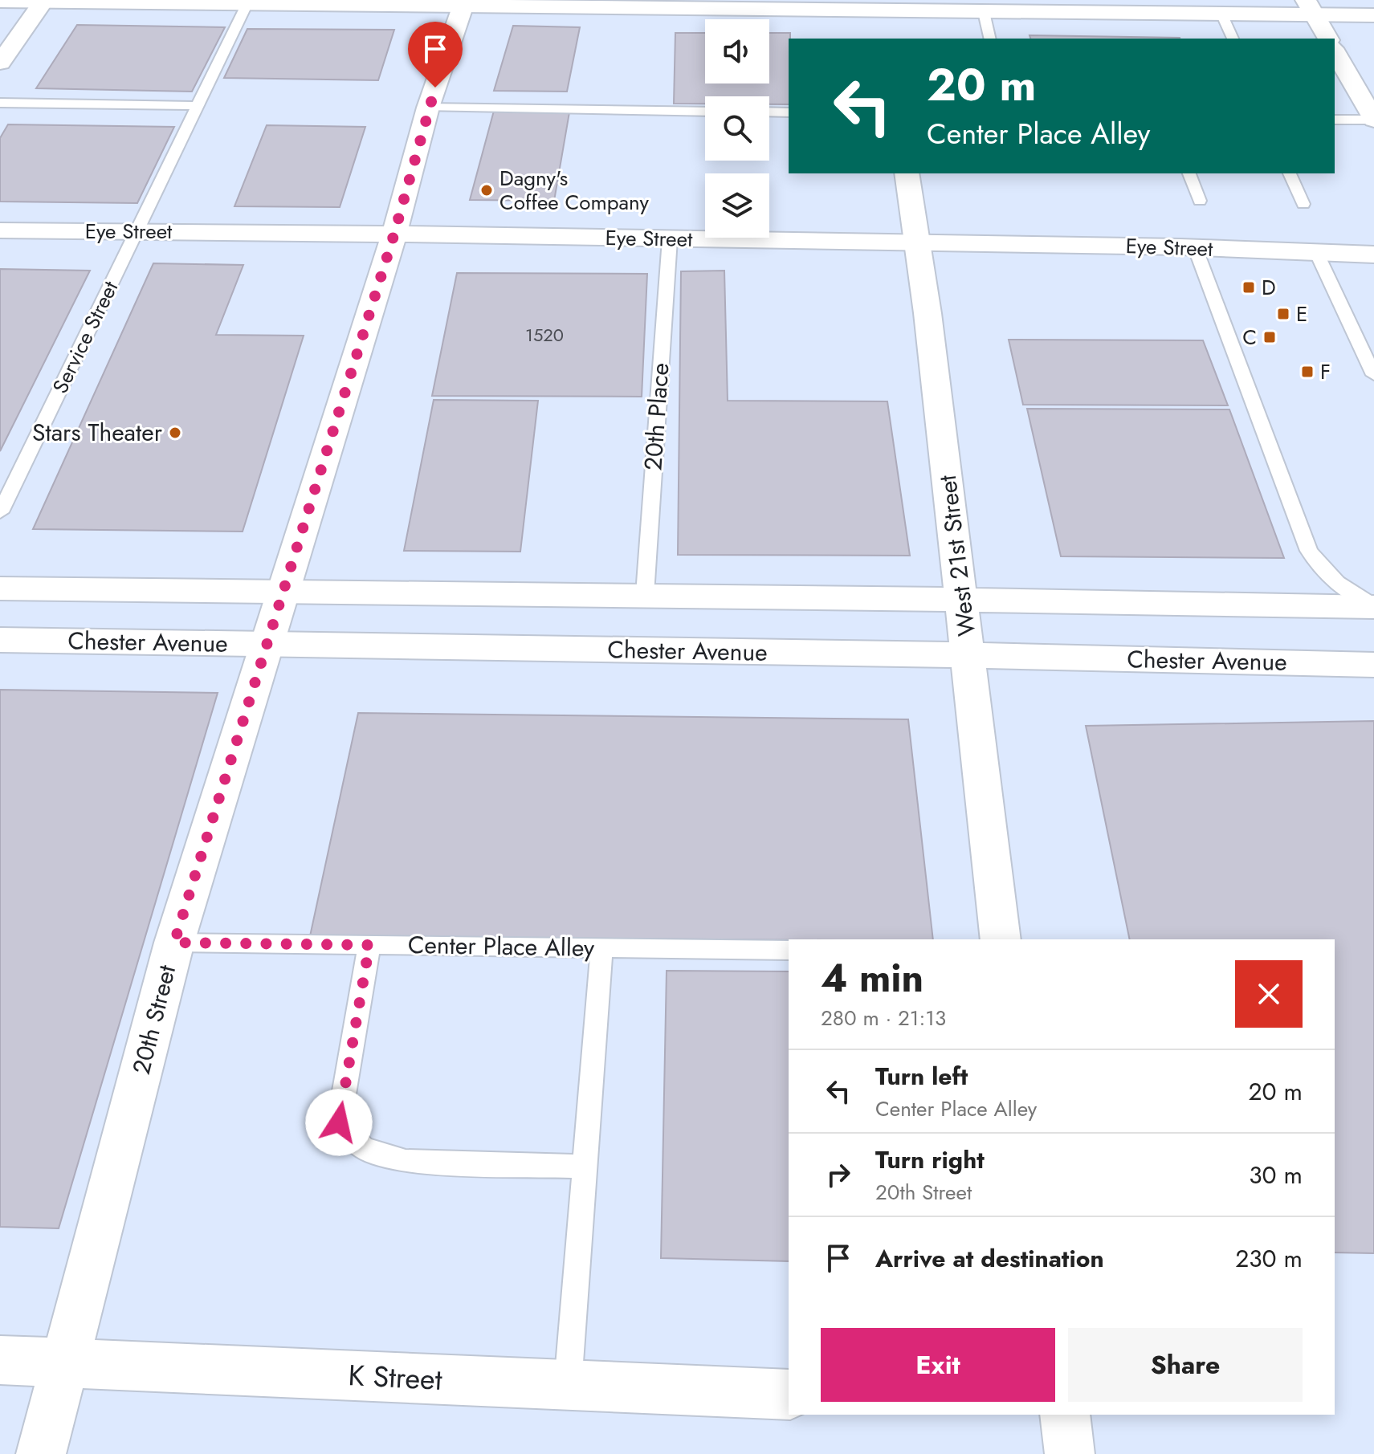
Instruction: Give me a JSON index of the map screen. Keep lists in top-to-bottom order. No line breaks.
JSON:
{"streets":{"street":["Eye Street","West 21st Street","Chester Avenue","20th Street","K Street"],"lane":["Service Street","20th Place","Center Place Alley"]},"crossings":[["Eye Street","Service Street"],["Eye Street","20th Place"],["Eye Street","West 21st Street"],["Eye Street","20th Street"],["West 21st Street","Chester Avenue"],["Chester Avenue","20th Street"],["Center Place Alley","20th Street"],["20th Street","K Street"]],"places":{"other":["Dagny's Coffee Company","Stars Theater"],"transit":["D","E","C","F"]},"house_numbers":["1520"],"page":{"turn":["20 m","Center Place Alley"],"heading":["4 min","280 m · 21:13"],"list":[{"name":"Turn left","note":"Center Place Alley","value":"20 m"},{"name":"Turn right","note":"20th Street","value":"30 m"},{"name":"Arrive at destination","value":"230 m"}],"buttons":["Exit","Share"]}}
